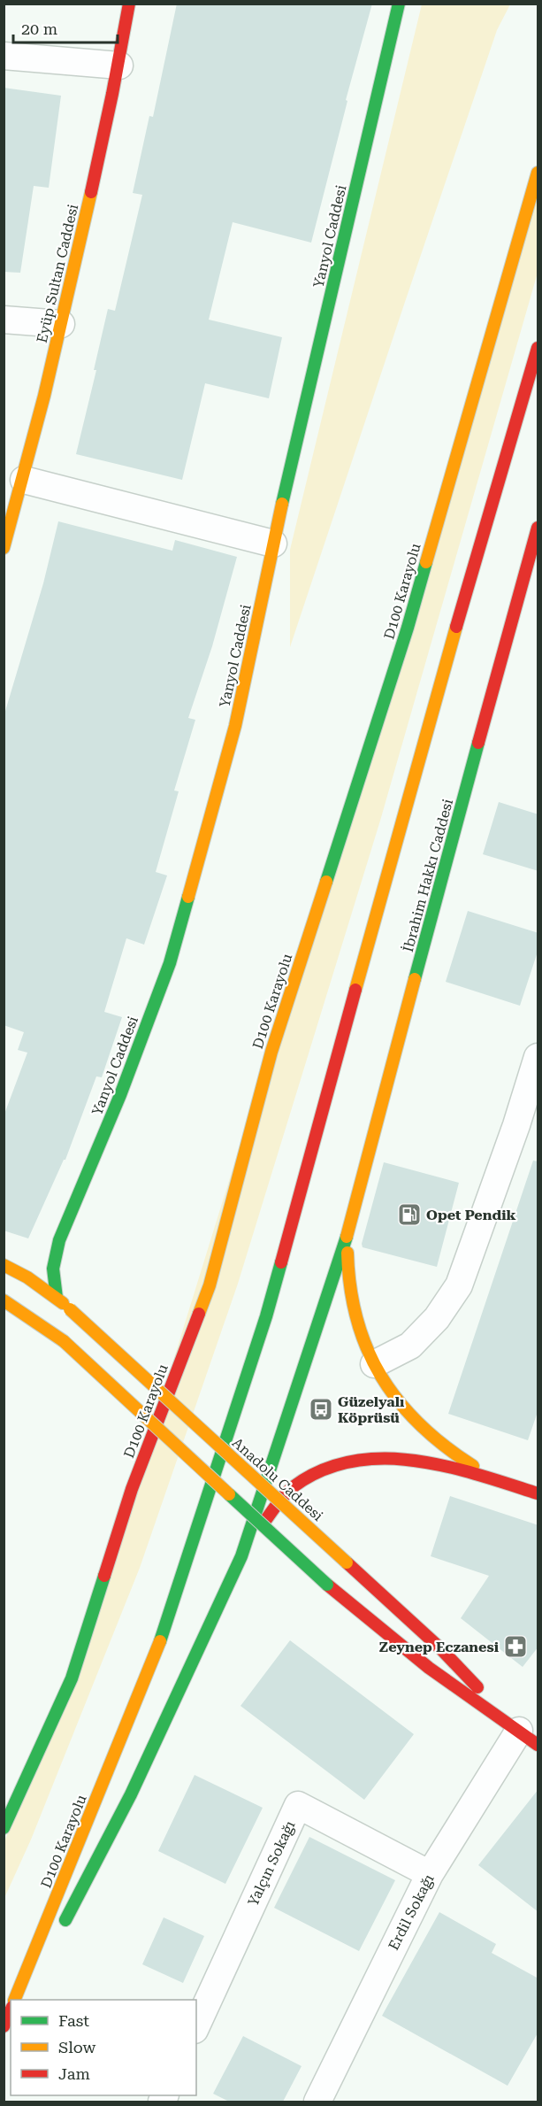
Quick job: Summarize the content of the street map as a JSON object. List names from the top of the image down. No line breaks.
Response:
{"streets":{"main road":["Yanyol Caddesi","Eyüp Sultan Caddesi","D100 Karayolu","İbrahim Hakkı Caddesi","Anadolu Caddesi"],"street":["Yalçın Sokağı","Erdil Sokağı"]},"crossings":[["Yanyol Caddesi","Anadolu Caddesi"],["Anadolu Caddesi","Erdil Sokağı"],["Yalçın Sokağı","Erdil Sokağı"]],"places":{"fuel station":["Opet Pendik"],"bus stop":["Güzelyalı Köprüsü"],"pharmacy":["Zeynep Eczanesi"]},"legend":["Fast","Slow","Jam"],"scale_bar":"20 m"}
